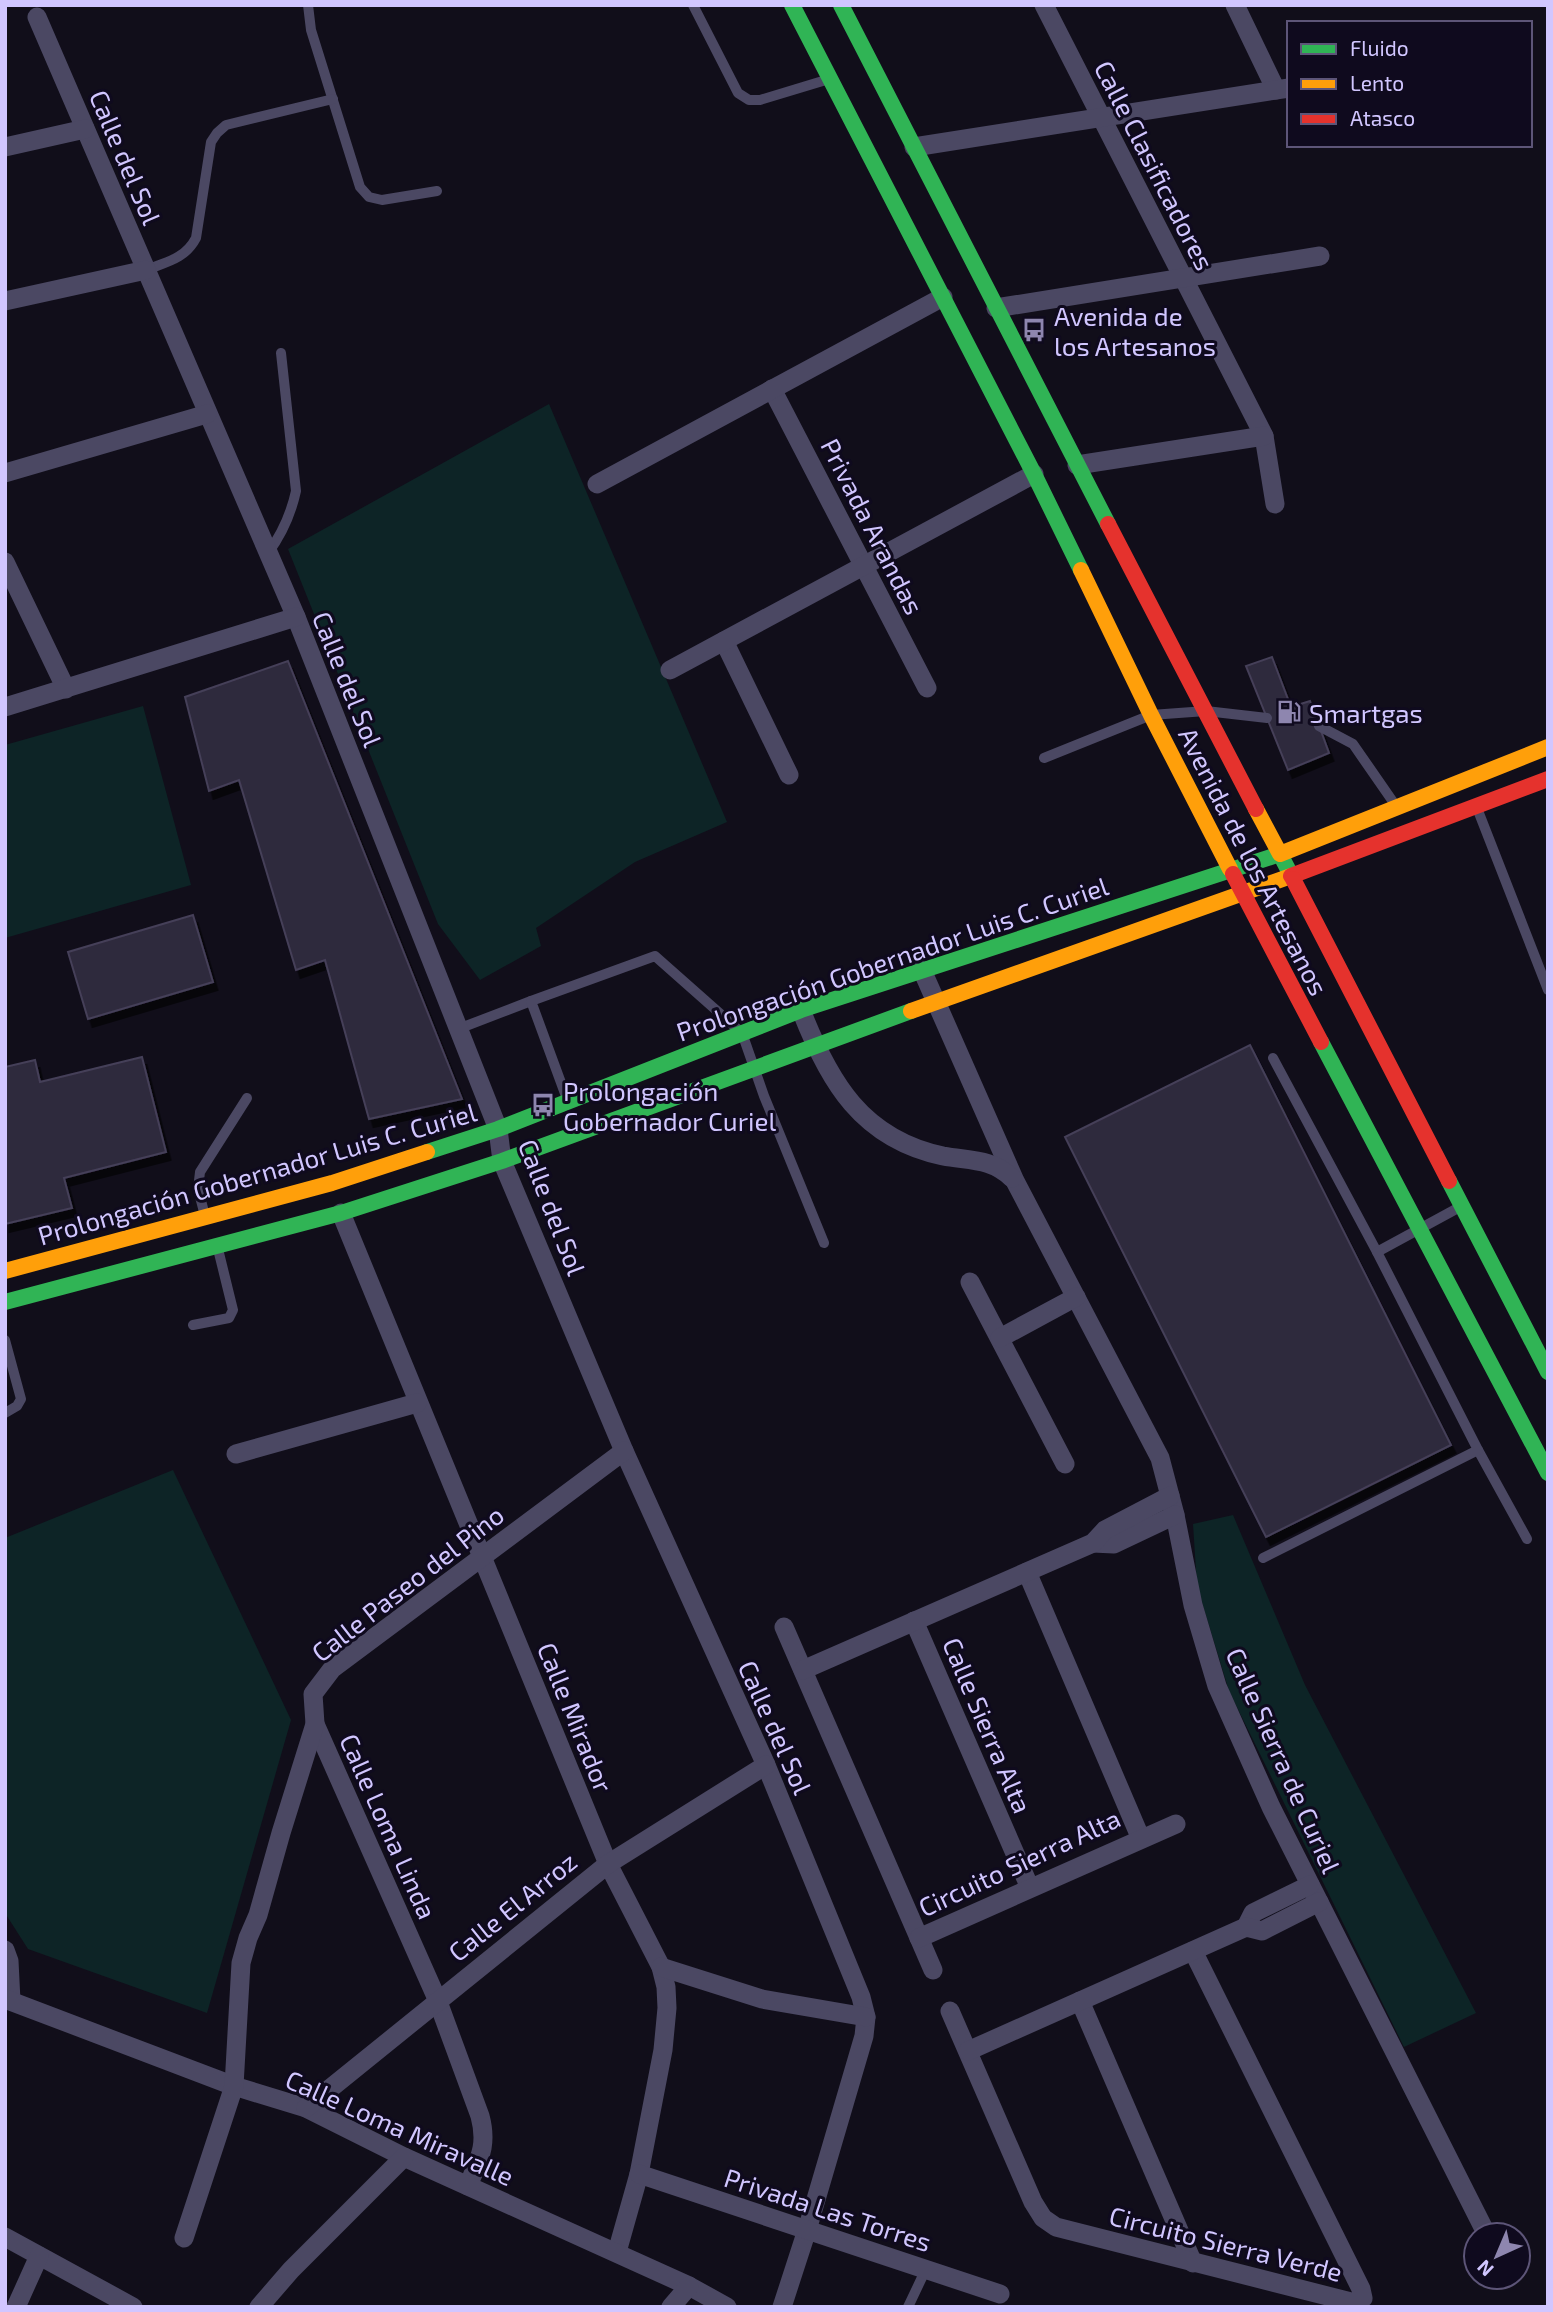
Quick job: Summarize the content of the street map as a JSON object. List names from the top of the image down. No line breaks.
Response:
{"streets":{"main road":["Avenida de los Artesanos","Prolongación Gobernador Luis C. Curiel"],"street":["Calle del Sol","Calle Clasificadores","Privada Arandas","Calle Paseo del Pino","Calle Mirador","Calle Sierra Alta","Calle Sierra de Curiel","Calle Loma Linda","Circuito Sierra Alta","Calle El Arroz","Calle Loma Miravalle","Privada Las Torres","Circuito Sierra Verde"]},"crossings":[["Calle del Sol","Prolongación Gobernador Luis C. Curiel"],["Calle del Sol","Calle Paseo del Pino"],["Calle del Sol","Calle El Arroz"],["Calle del Sol","Privada Las Torres"],["Avenida de los Artesanos","Prolongación Gobernador Luis C. Curiel"],["Prolongación Gobernador Luis C. Curiel","Calle Mirador"],["Prolongación Gobernador Luis C. Curiel","Calle Sierra de Curiel"],["Calle Paseo del Pino","Calle Mirador"],["Calle Paseo del Pino","Calle Loma Linda"],["Calle Paseo del Pino","Calle Loma Miravalle"],["Calle Mirador","Calle El Arroz"],["Calle Mirador","Calle Loma Miravalle"],["Calle Mirador","Privada Las Torres"],["Calle Sierra Alta","Circuito Sierra Alta"],["Calle Loma Linda","Calle El Arroz"],["Calle Loma Linda","Calle Loma Miravalle"],["Calle El Arroz","Calle Loma Miravalle"]],"places":{"bus stop":["Avenida de los Artesanos","Prolongación Gobernador Curiel"],"fuel station":["Smartgas"]},"legend":["Fluido","Lento","Atasco"],"north":"bottom left"}
